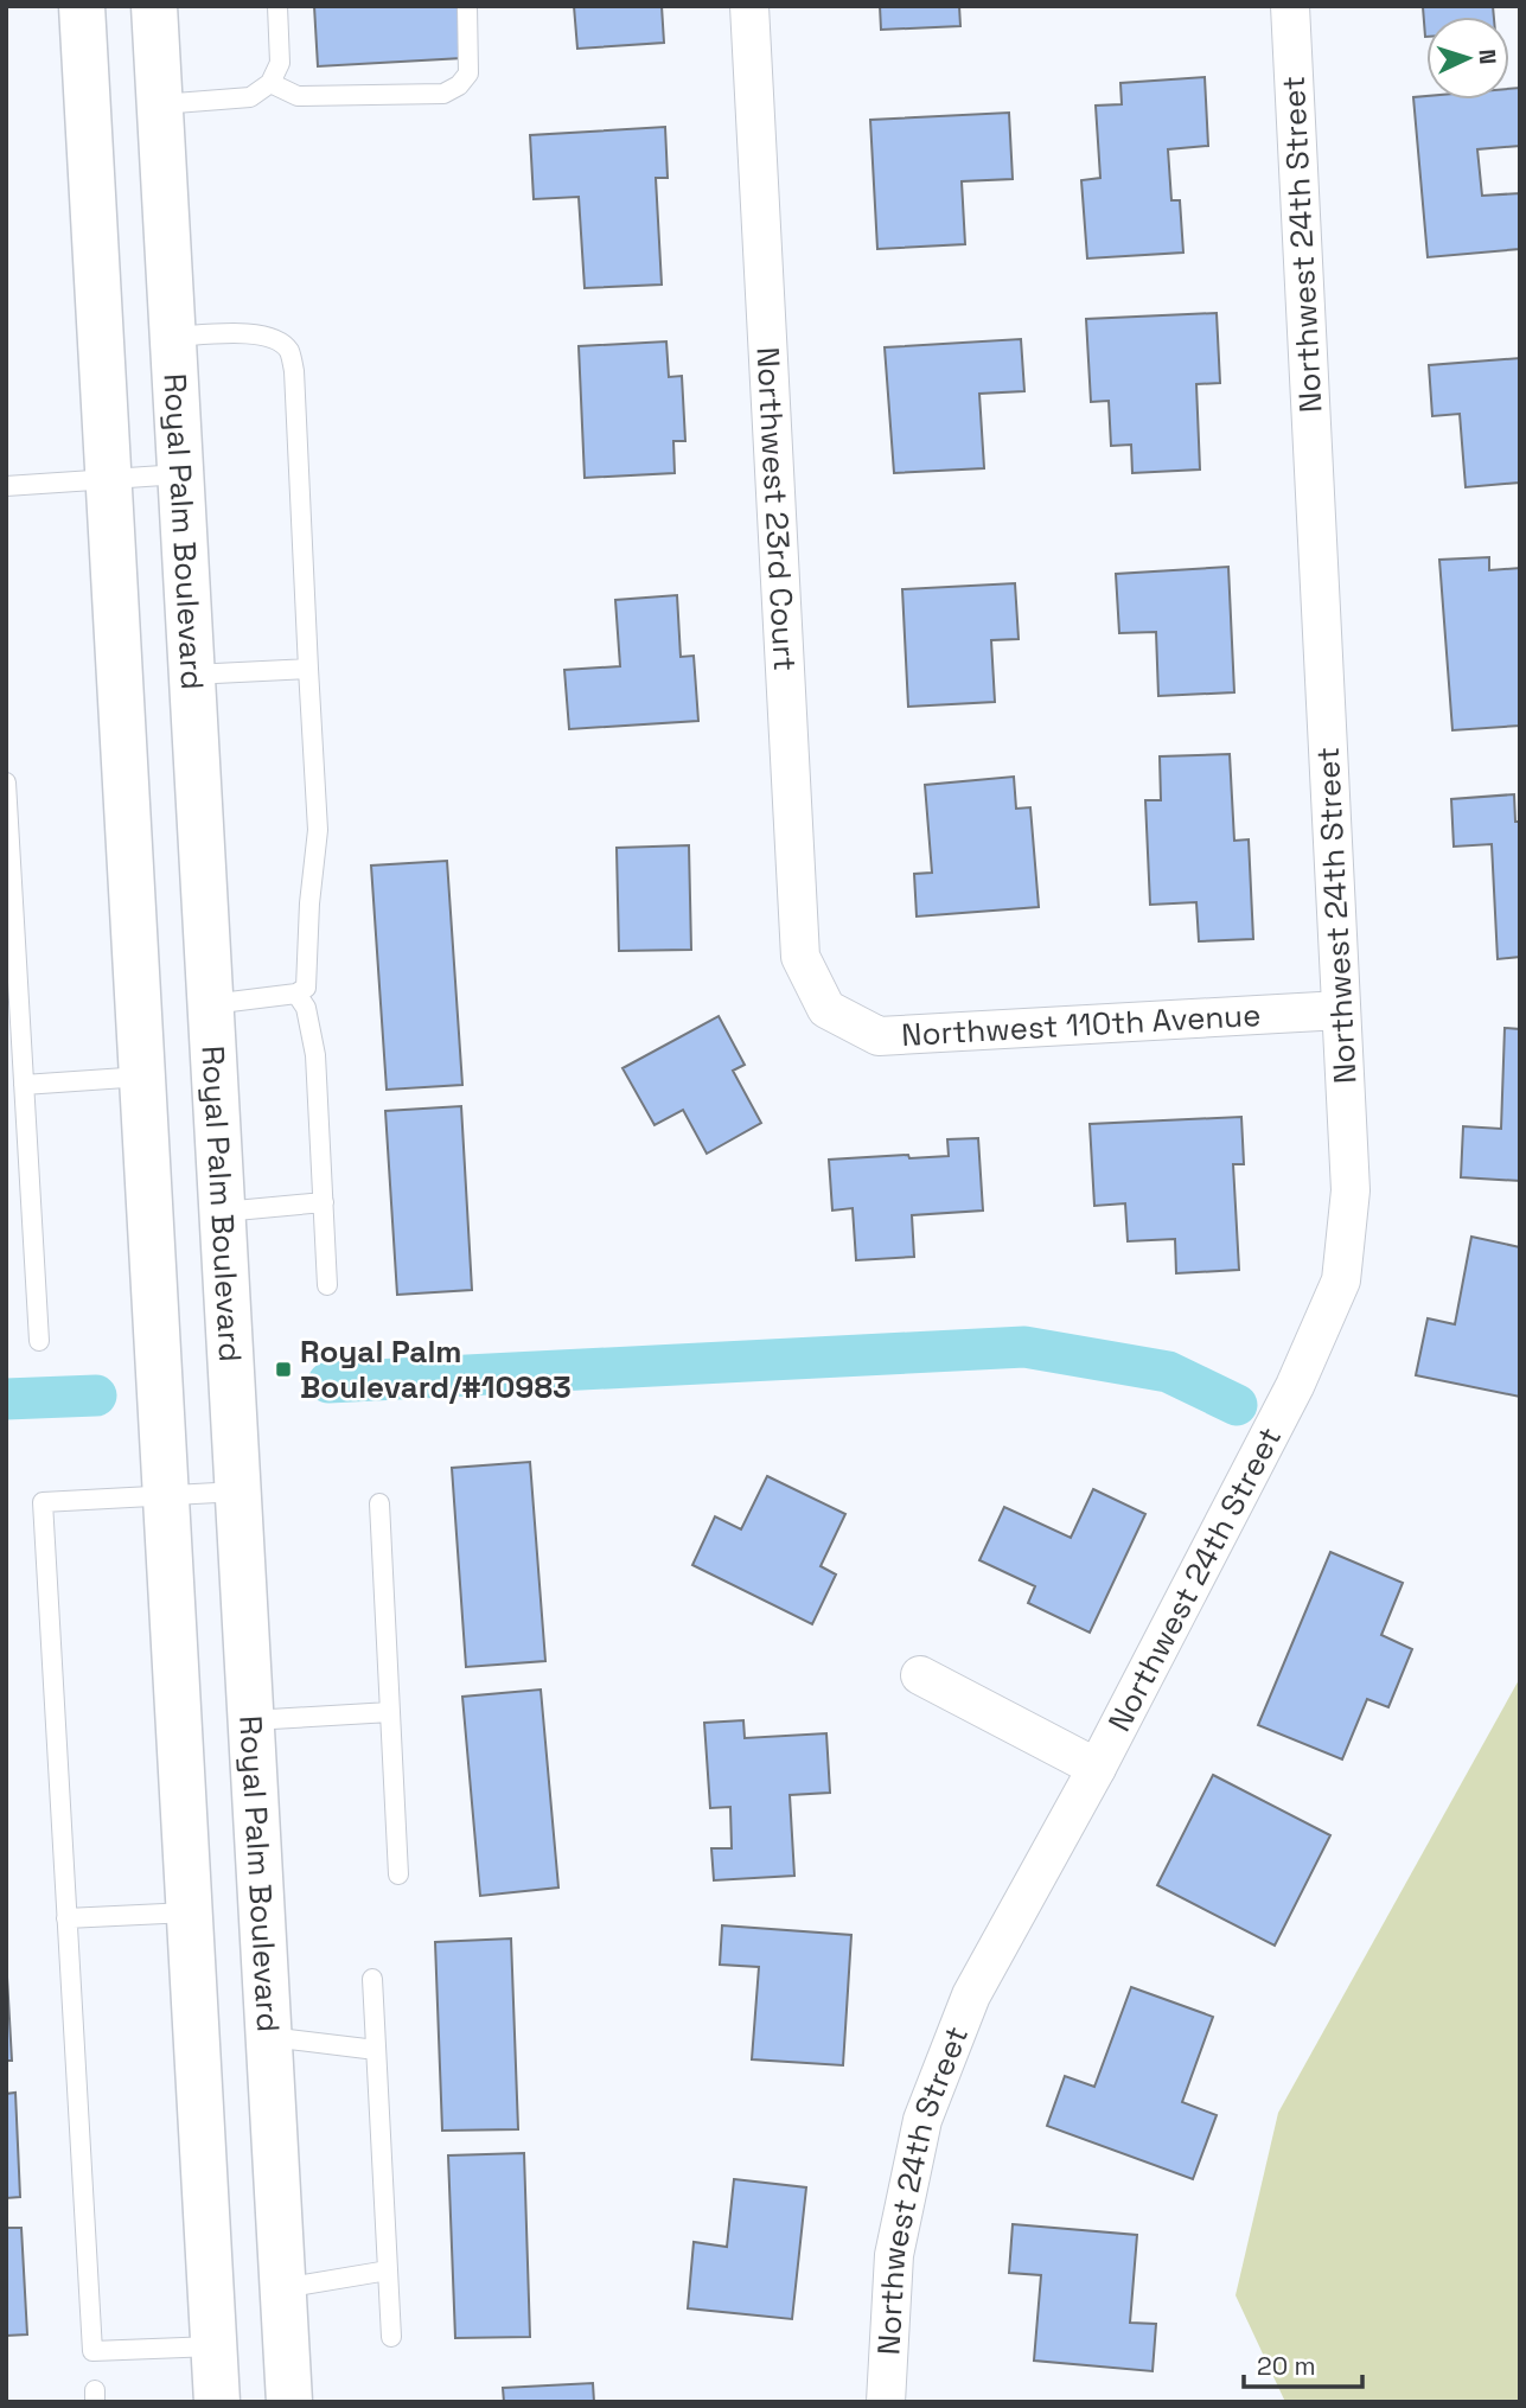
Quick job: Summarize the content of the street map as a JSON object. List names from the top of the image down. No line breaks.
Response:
{"streets":{"main road":["Royal Palm Boulevard"],"street":["Northwest 24th Street","Northwest 23rd Court","Northwest 110th Avenue"]},"crossings":[["Northwest 24th Street","Northwest 110th Avenue"],["Northwest 23rd Court","Northwest 110th Avenue"]],"places":{"transit":["Royal Palm Boulevard/#10983"]},"scale_bar":"20 m","north":"right"}
